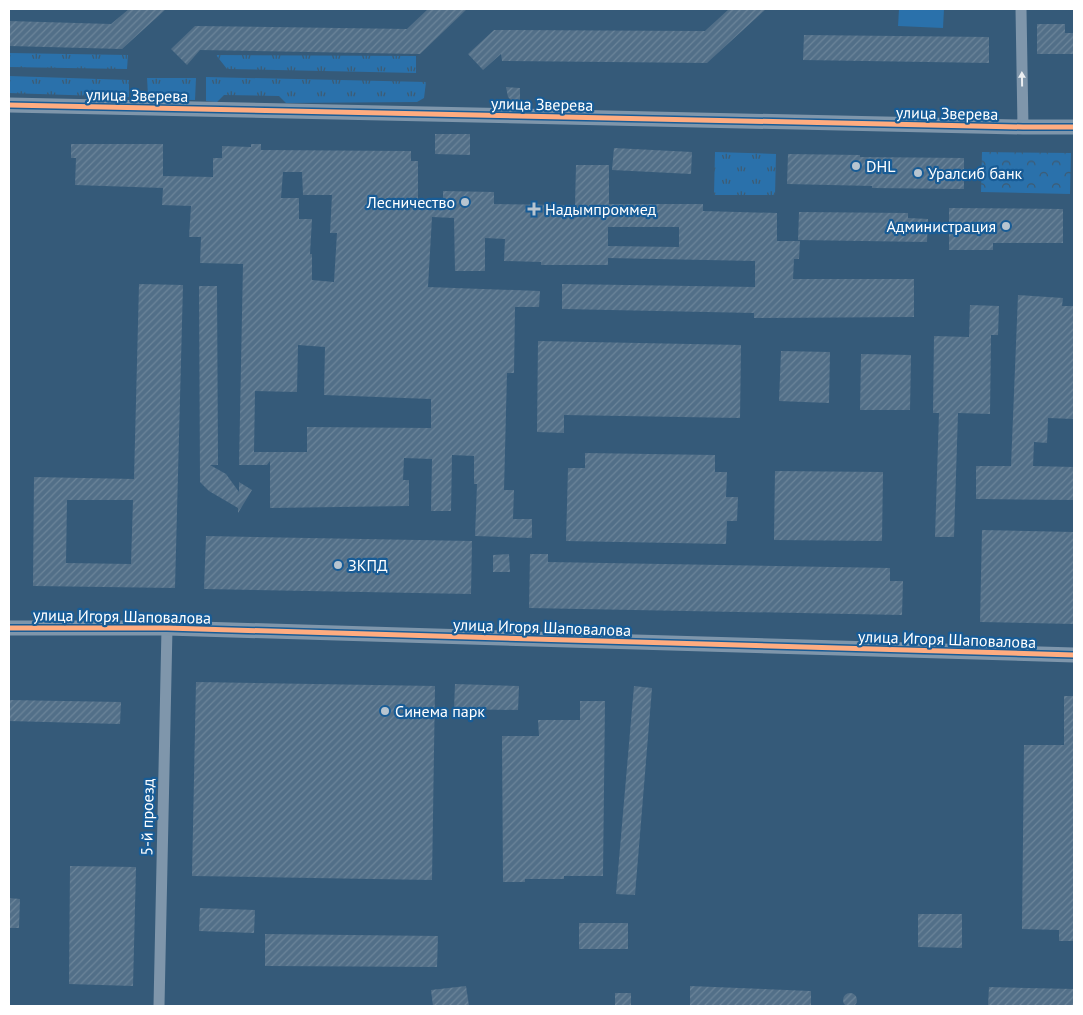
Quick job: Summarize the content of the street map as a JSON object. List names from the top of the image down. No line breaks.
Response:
{"streets":{"street":["улица Зверева","улица Игоря Шаповалова","5-й проезд"]},"crossings":[["улица Игоря Шаповалова","5-й проезд"]],"places":{"other":["DHL","Уралсиб банк","Лесничество","Администрация","ЗКПД","Синема парк"],"health":["Надымпроммед"]}}
